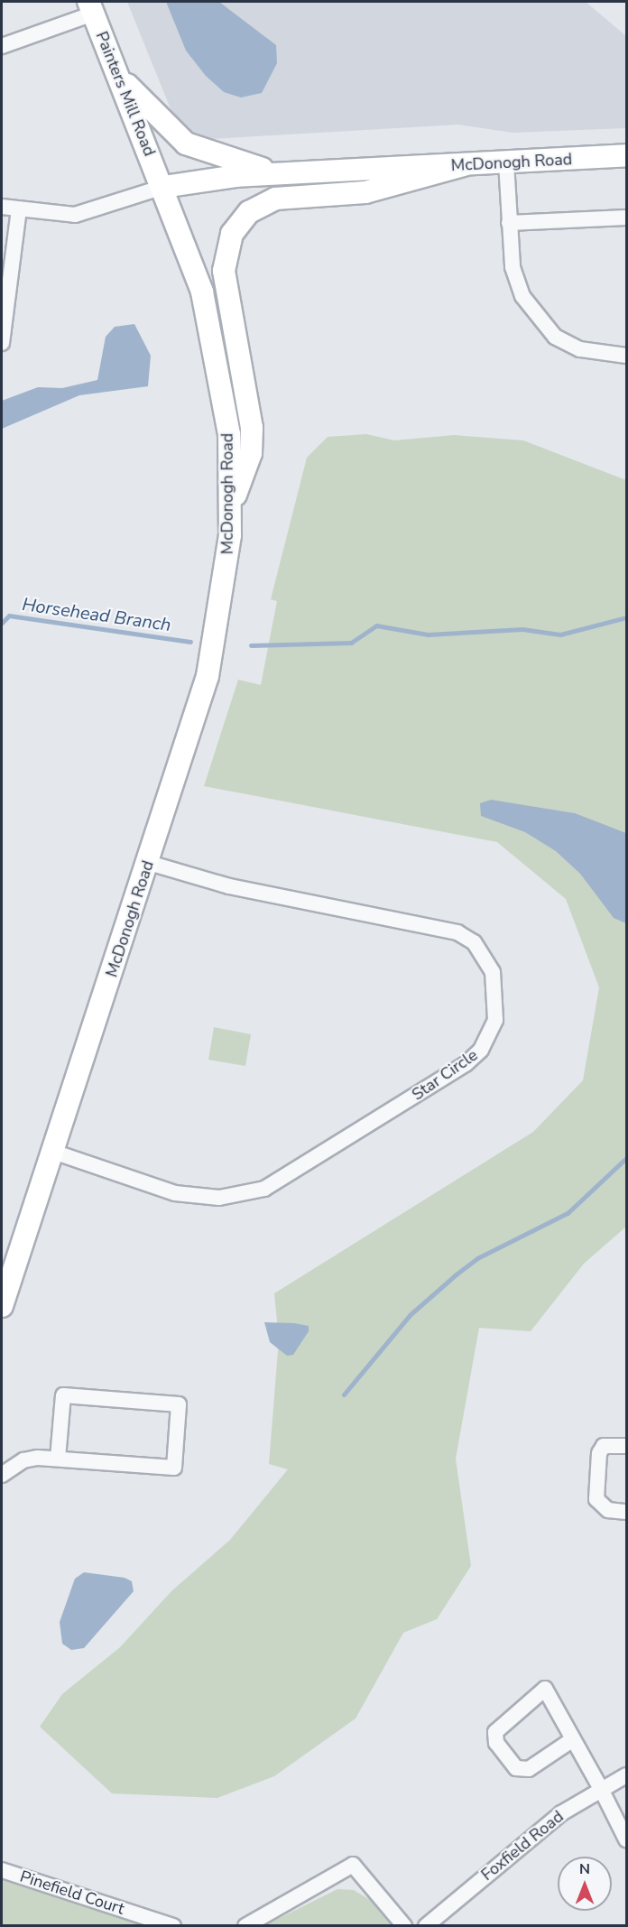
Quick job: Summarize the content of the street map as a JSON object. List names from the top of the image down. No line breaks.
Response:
{"streets":{"main road":["Painters Mill Road","McDonogh Road"],"street":["Star Circle","Foxfield Road","Pinefield Court"]},"crossings":[["Painters Mill Road","McDonogh Road"],["McDonogh Road","Star Circle"]],"water":["Horsehead Branch"],"north":"top"}
